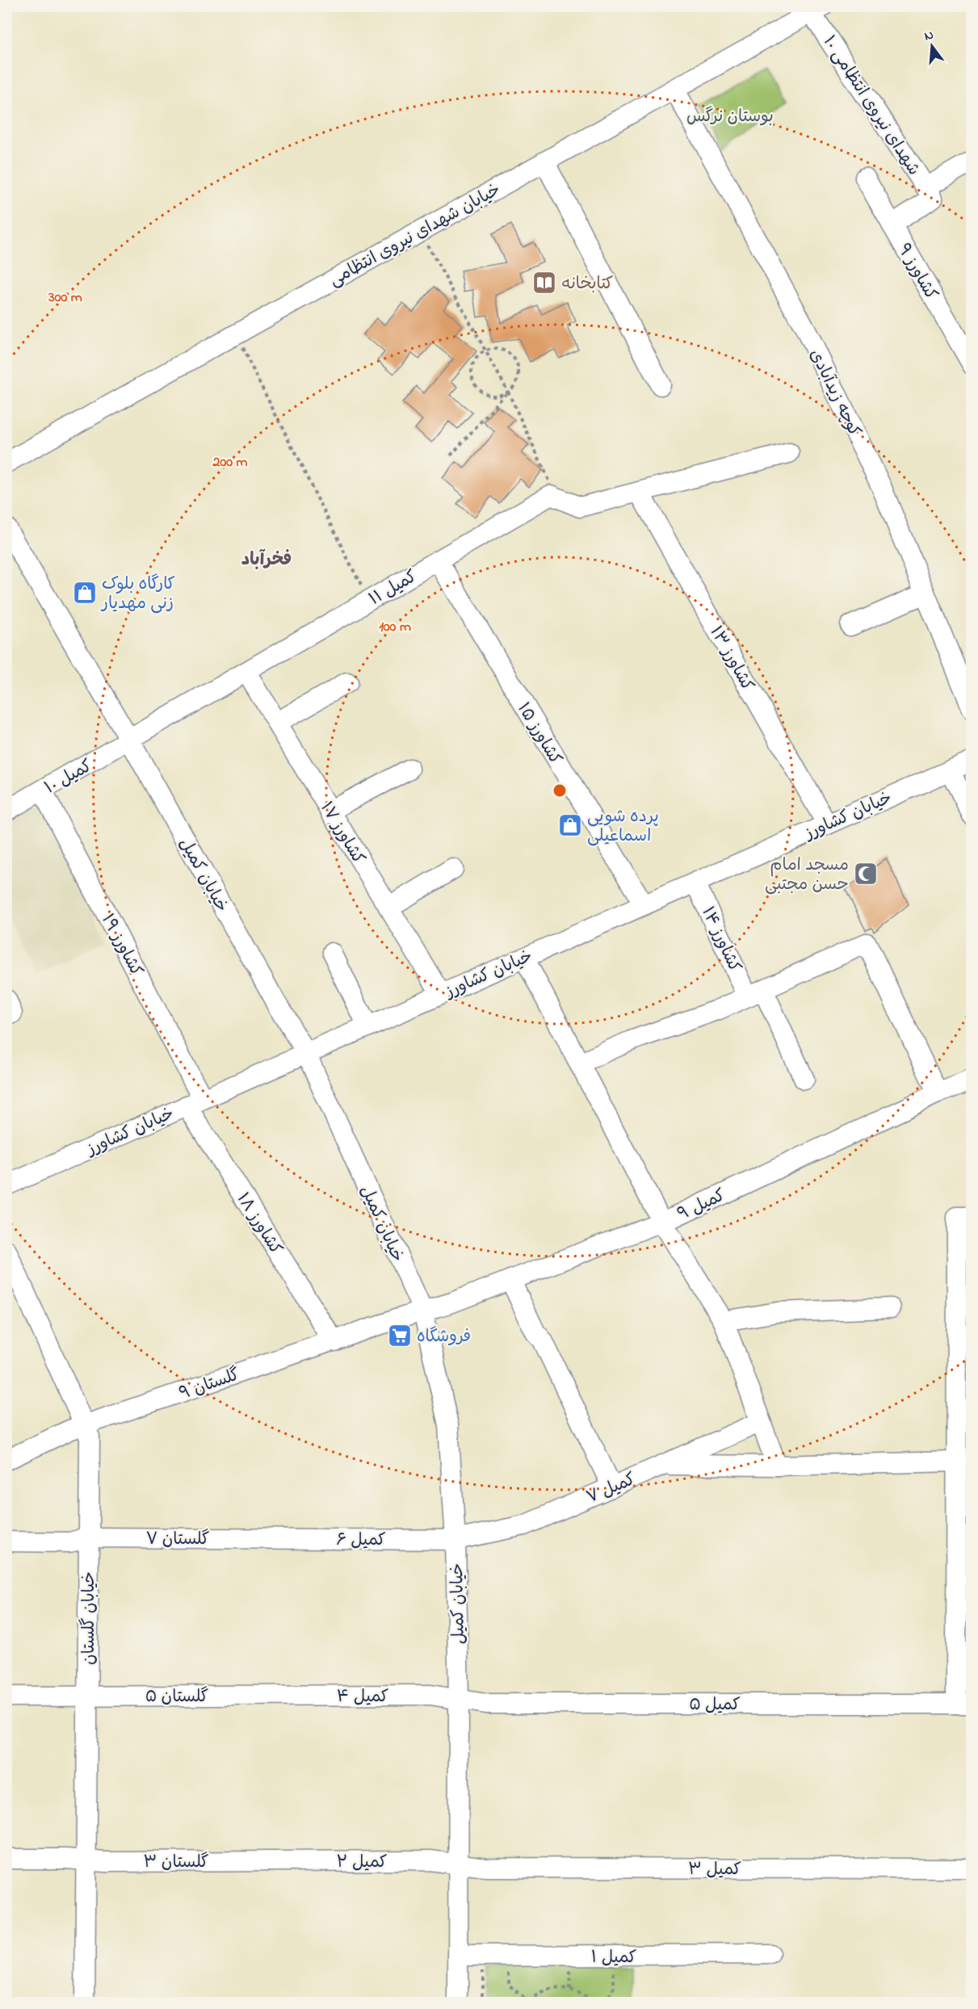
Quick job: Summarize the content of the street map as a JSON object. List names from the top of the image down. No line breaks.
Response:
{"streets":{"street":["شهدای نیروی انتظامی ۱۰","خیابان شهدای نیروی انتظامی","کشاورز ۹","کوچه زیدآبادی","کمیل ۱۱","کشاورز ۱۳","کشاورز ۱۵","کمیل ۱۰","خیابان کشاورز","کشاورز ۱۷","خیابان کمیل","کشاورز ۱۴","کشاورز ۱۹","کمیل ۹","کشاورز ۱۸","گلستان ۹","کمیل ۷","گلستان ۷","کمیل ۶","خیابان گلستان","گلستان ۵","کمیل ۴","کمیل ۵","گلستان ۳","کمیل ۲","کمیل ۳","کمیل ۱"]},"crossings":[["شهدای نیروی انتظامی ۱۰","خیابان شهدای نیروی انتظامی"],["خیابان شهدای نیروی انتظامی","کوچه زیدآبادی"],["کمیل ۱۱","کشاورز ۱۵"],["کمیل ۱۱","کمیل ۱۰"],["کمیل ۱۱","کشاورز ۱۷"],["کمیل ۱۱","خیابان کمیل"],["کشاورز ۱۳","خیابان کشاورز"],["کشاورز ۱۵","خیابان کشاورز"],["کمیل ۱۰","خیابان کمیل"],["کمیل ۱۰","کشاورز ۱۹"],["خیابان کشاورز","کشاورز ۱۷"],["خیابان کشاورز","خیابان کمیل"],["خیابان کشاورز","کشاورز ۱۴"],["خیابان کشاورز","کشاورز ۱۹"],["خیابان کشاورز","کشاورز ۱۸"],["خیابان کمیل","کمیل ۹"],["خیابان کمیل","گلستان ۹"],["خیابان کمیل","کمیل ۷"],["خیابان کمیل","کمیل ۶"],["خیابان کمیل","کمیل ۴"],["خیابان کمیل","کمیل ۵"],["خیابان کمیل","کمیل ۲"],["خیابان کمیل","کمیل ۳"],["خیابان کمیل","کمیل ۱"],["کشاورز ۱۹","کشاورز ۱۸"],["کمیل ۹","گلستان ۹"],["کشاورز ۱۸","گلستان ۹"],["گلستان ۹","خیابان گلستان"],["کمیل ۷","کمیل ۶"],["گلستان ۷","کمیل ۶"],["گلستان ۷","خیابان گلستان"],["خیابان گلستان","گلستان ۵"],["خیابان گلستان","گلستان ۳"],["گلستان ۵","کمیل ۴"],["کمیل ۴","کمیل ۵"],["گلستان ۳","کمیل ۲"],["کمیل ۲","کمیل ۳"]],"districts":["فخرآباد"],"parks":["بوستان نرگس"],"places":{"library":["کتابخانه"],"shop":["کارگاه بلوک زنی مهدیار","پرده شویی اسماعیلی"],"mosque":["مسجد امام حسن مجتبی"],"supermarket":["فروشگاه"]},"north":"top","rings":["300 m","200 m","100 m"]}
